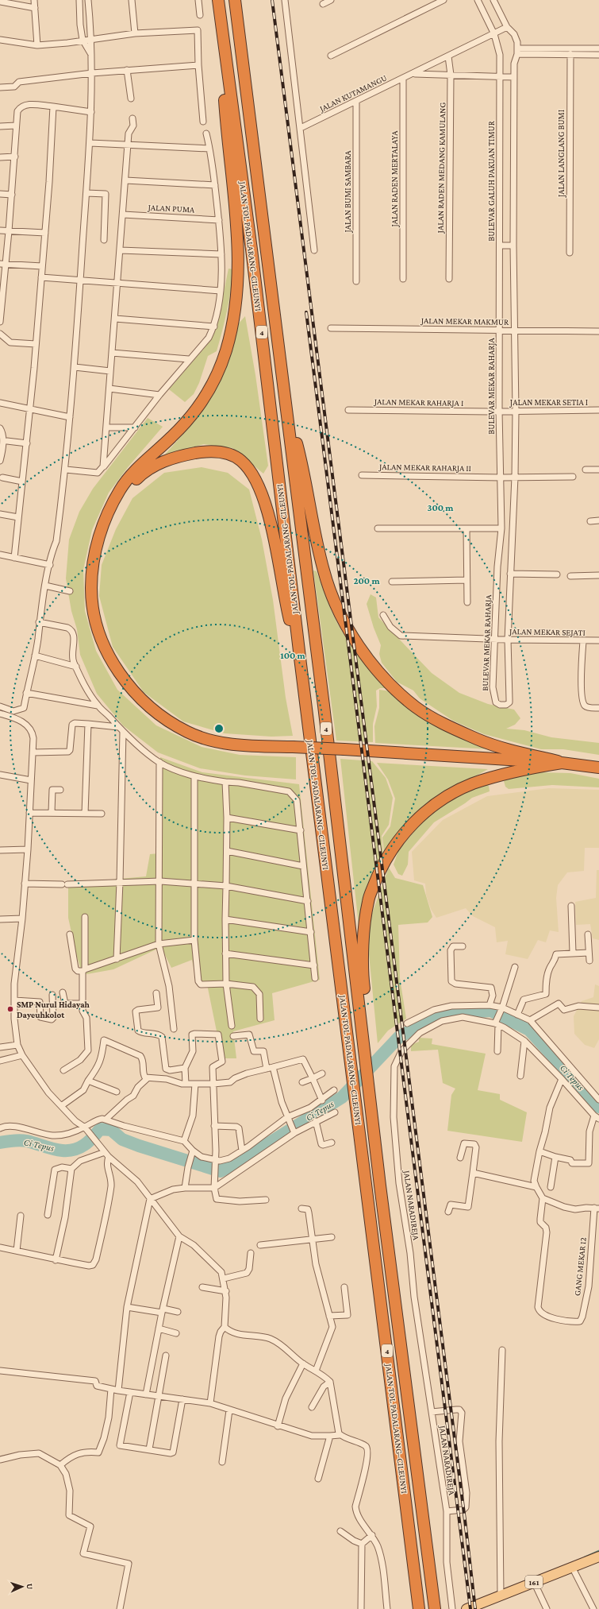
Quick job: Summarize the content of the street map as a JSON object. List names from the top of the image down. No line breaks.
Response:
{"streets":{"highway":["JALAN TOL PADALARANG–CILEUNYI","4"],"main road":["161"],"street":["JALAN KUTAMANGU","JALAN LANGLANG BUMI","JALAN RADEN MEDANG KAMULANG","JALAN RADEN MERTALAYA","BULEVAR GALUH PAKUAN TIMUR","JALAN BUMI SAMBARA","JALAN PUMA","JALAN MEKAR MAKMUR","BULEVAR MEKAR RAHARJA","JALAN MEKAR RAHARJA I","JALAN MEKAR SETIA I","JALAN MEKAR RAHARJA II","JALAN MEKAR SEJATI","JALAN NARADIREJA","GANG MEKAR 12"]},"crossings":[["JALAN KUTAMANGU","JALAN RADEN MEDANG KAMULANG"],["JALAN KUTAMANGU","JALAN RADEN MERTALAYA"],["JALAN KUTAMANGU","BULEVAR GALUH PAKUAN TIMUR"],["JALAN KUTAMANGU","JALAN BUMI SAMBARA"],["BULEVAR GALUH PAKUAN TIMUR","JALAN MEKAR MAKMUR"],["BULEVAR GALUH PAKUAN TIMUR","BULEVAR MEKAR RAHARJA"],["JALAN MEKAR MAKMUR","BULEVAR MEKAR RAHARJA"],["BULEVAR MEKAR RAHARJA","JALAN MEKAR RAHARJA I"],["BULEVAR MEKAR RAHARJA","JALAN MEKAR SETIA I"],["BULEVAR MEKAR RAHARJA","JALAN MEKAR RAHARJA II"],["BULEVAR MEKAR RAHARJA","JALAN MEKAR SEJATI"],["JALAN MEKAR RAHARJA I","JALAN MEKAR SETIA I"]],"water":["Ci Tepus"],"places":["SMP Nurul Hidayah Dayeuhkolot"],"north":"right","rings":["300 m","200 m","100 m"]}
